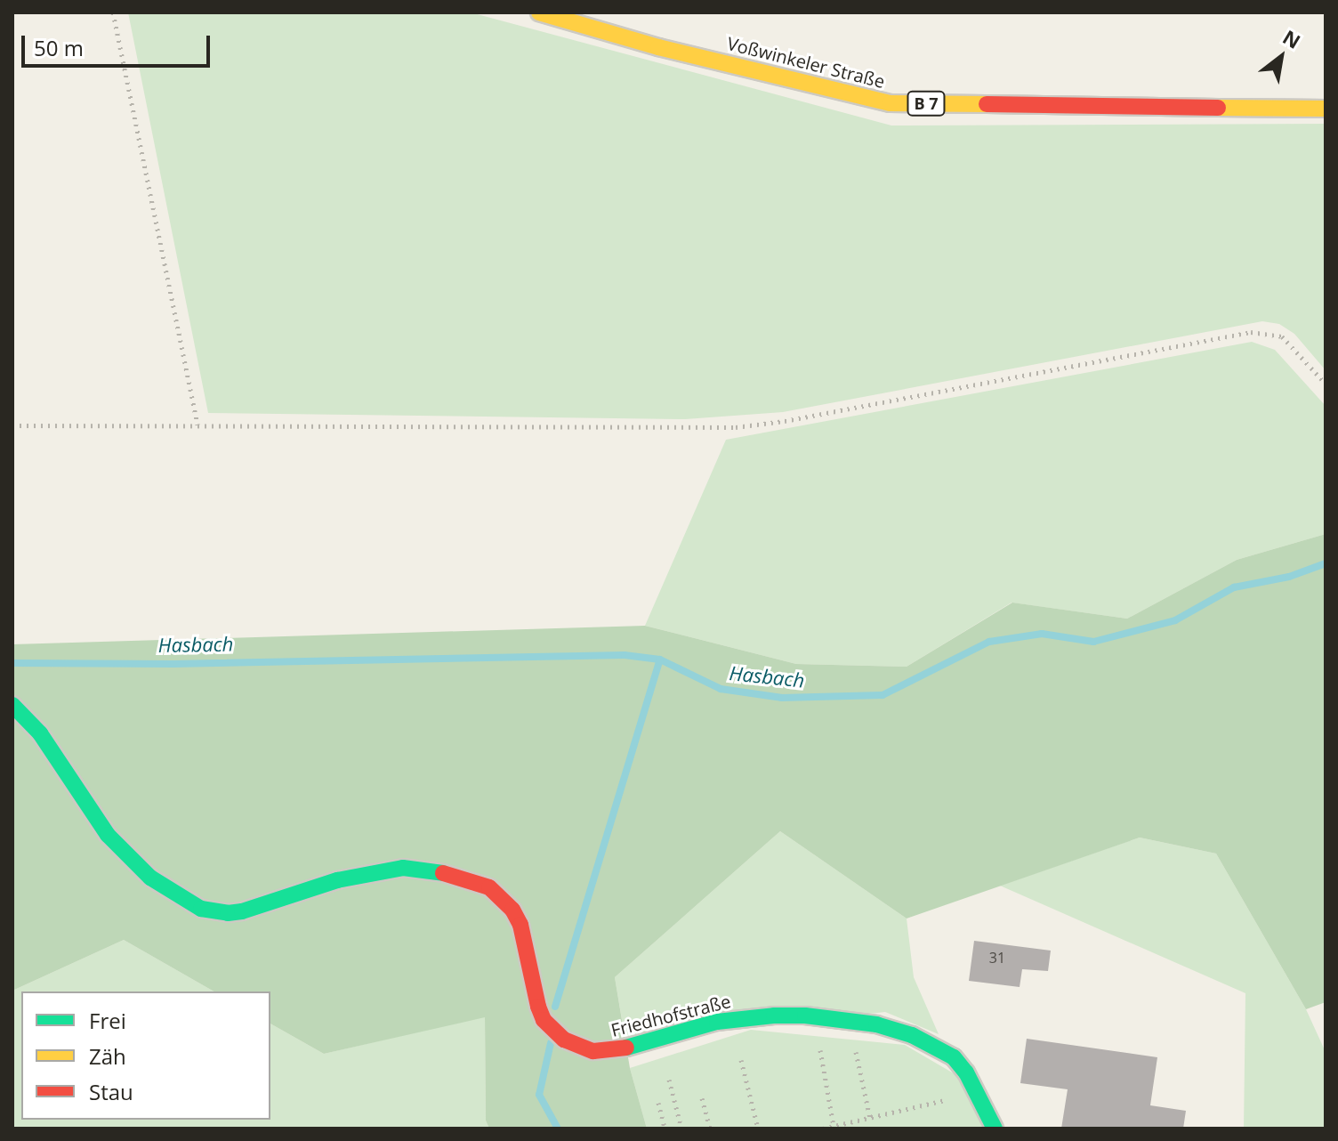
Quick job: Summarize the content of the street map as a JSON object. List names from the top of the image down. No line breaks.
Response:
{"streets":{"street":["Voßwinkeler Straße","B 7","Friedhofstraße"]},"water":["Hasbach"],"house_numbers":["31"],"legend":["Frei","Zäh","Stau"],"scale_bar":"50 m","north":"top right"}
